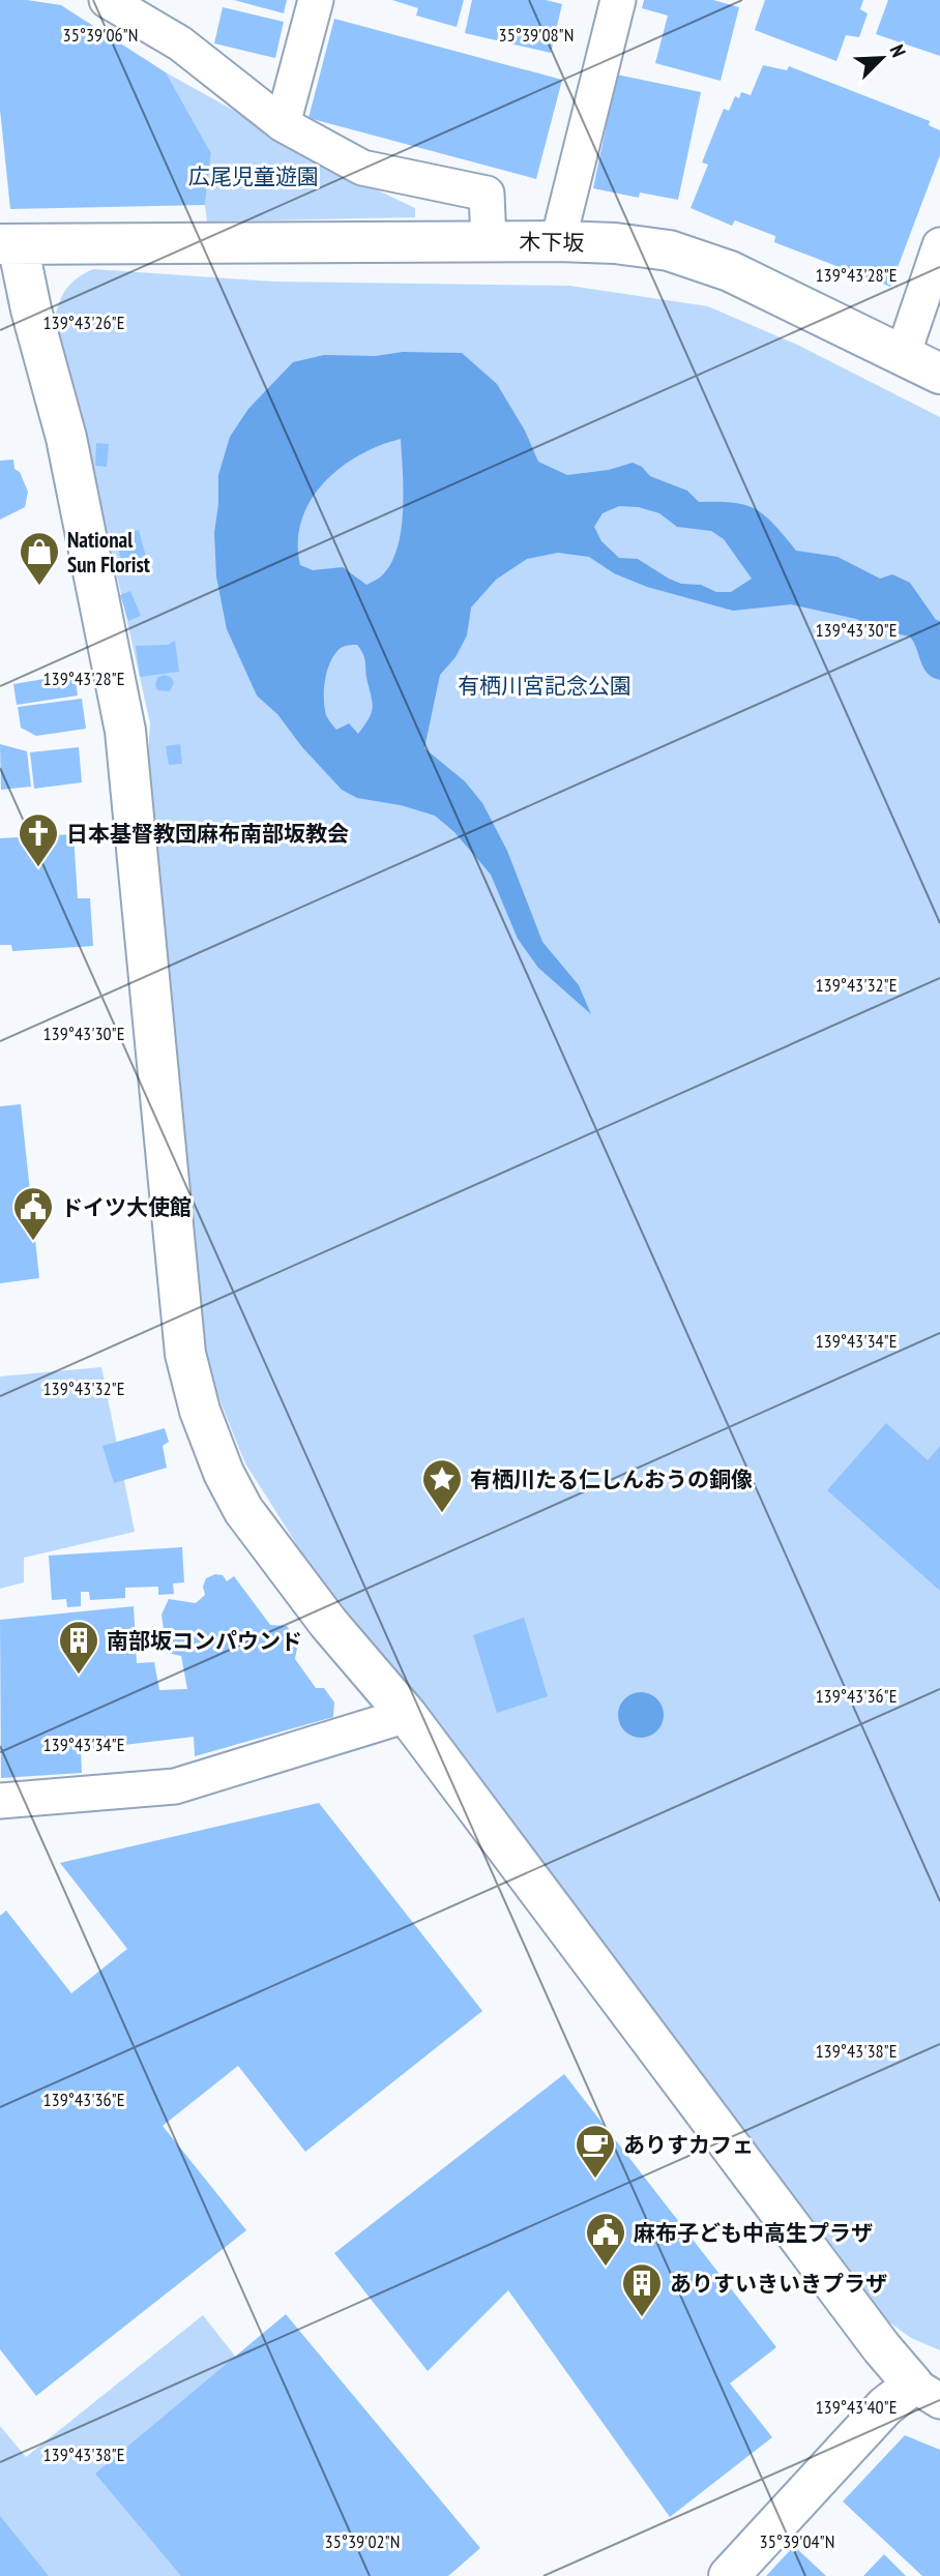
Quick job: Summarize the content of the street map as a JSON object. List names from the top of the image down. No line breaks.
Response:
{"streets":{"street":["木下坂"]},"parks":["広尾児童遊園","有栖川宮記念公園"],"places":{"shop":["National Sun Florist"],"church":["日本基督教団麻布南部坂教会"],"public building":["ドイツ大使館","麻布子ども中高生プラザ"],"place":["有栖川たる仁しんおうの銅像"],"building":["南部坂コンパウンド","ありすいきいきプラザ"],"cafe":["ありすカフェ"]},"north":"top right","coordinates":["35°39'06\"N","35°39'08\"N","139°43'28\"E","139°43'26\"E","139°43'30\"E","139°43'32\"E","139°43'34\"E","139°43'36\"E","139°43'38\"E","139°43'40\"E","35°39'02\"N","35°39'04\"N"]}
